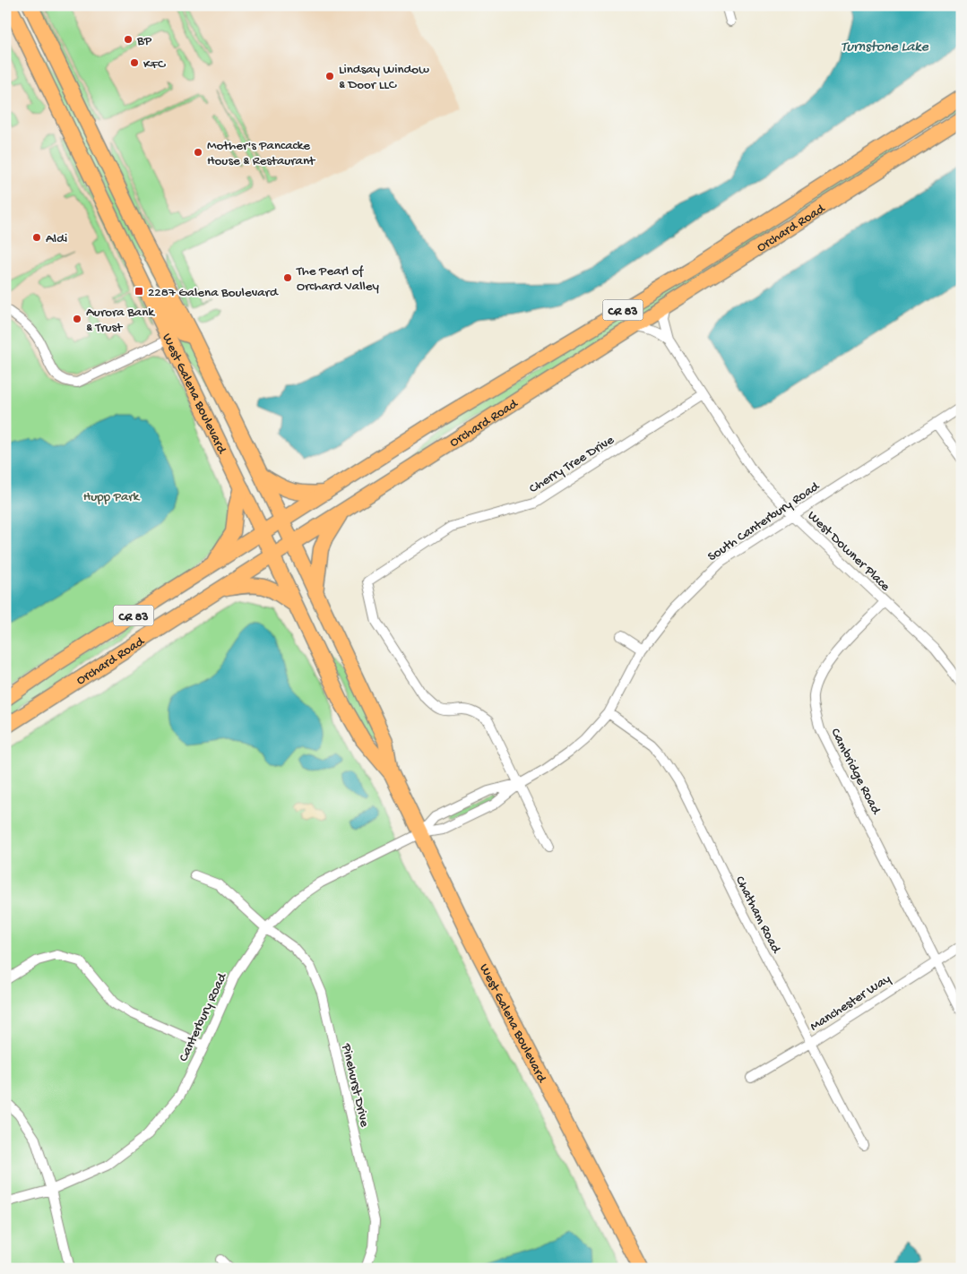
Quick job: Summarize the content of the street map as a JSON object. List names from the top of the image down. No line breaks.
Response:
{"streets":{"main road":["Orchard Road","CR 83","West Galena Boulevard"],"street":["Cherry Tree Drive","South Canterbury Road","West Downer Place","Cambridge Road","Chatham Road","Manchester Way","Canterbury Road","Pinehurst Drive"]},"crossings":[["Orchard Road","West Galena Boulevard"],["Orchard Road","West Downer Place"],["West Galena Boulevard","South Canterbury Road"],["West Galena Boulevard","Canterbury Road"],["Cherry Tree Drive","South Canterbury Road"],["Cherry Tree Drive","West Downer Place"],["South Canterbury Road","West Downer Place"],["South Canterbury Road","Chatham Road"],["South Canterbury Road","Canterbury Road"],["West Downer Place","Cambridge Road"],["Cambridge Road","Manchester Way"],["Chatham Road","Manchester Way"],["Canterbury Road","Pinehurst Drive"]],"water":["Turnstone Lake"],"parks":["Hupp Park"],"places":{"other":["BP","KFC","Lindsay Window & Door LLC","Mother's Pancacke House & Restaurant","Aldi","The Pearl of Orchard Valley","Aurora Bank & Trust"],"transit":["2287 Galena Boulevard"]}}
